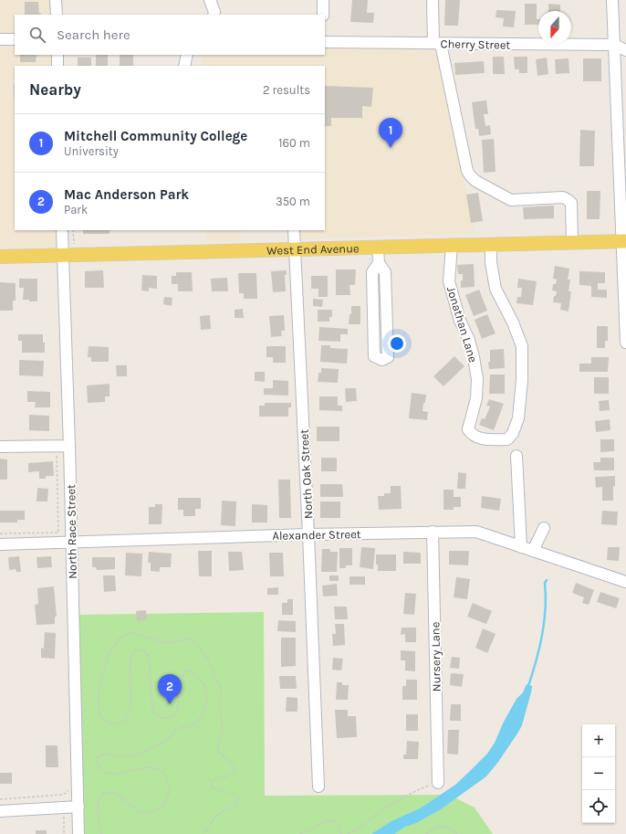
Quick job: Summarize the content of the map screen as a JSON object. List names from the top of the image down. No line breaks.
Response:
{"streets":{"main road":["West End Avenue"],"street":["Cherry Street","Jonathan Lane","North Oak Street","North Race Street","Alexander Street","Nursery Lane"]},"crossings":[["West End Avenue","Jonathan Lane"],["West End Avenue","North Oak Street"],["West End Avenue","North Race Street"],["North Oak Street","Alexander Street"],["North Race Street","Alexander Street"],["Alexander Street","Nursery Lane"]],"north":"bottom","page":{"search":"Search here","heading":["Nearby","2 results"],"list":[{"mark":"1","name":"Mitchell Community College","note":"University","value":"160 m"},{"mark":"2","name":"Mac Anderson Park","note":"Park","value":"350 m"}],"pins":["1","2"],"map_buttons":["+","−"]}}
